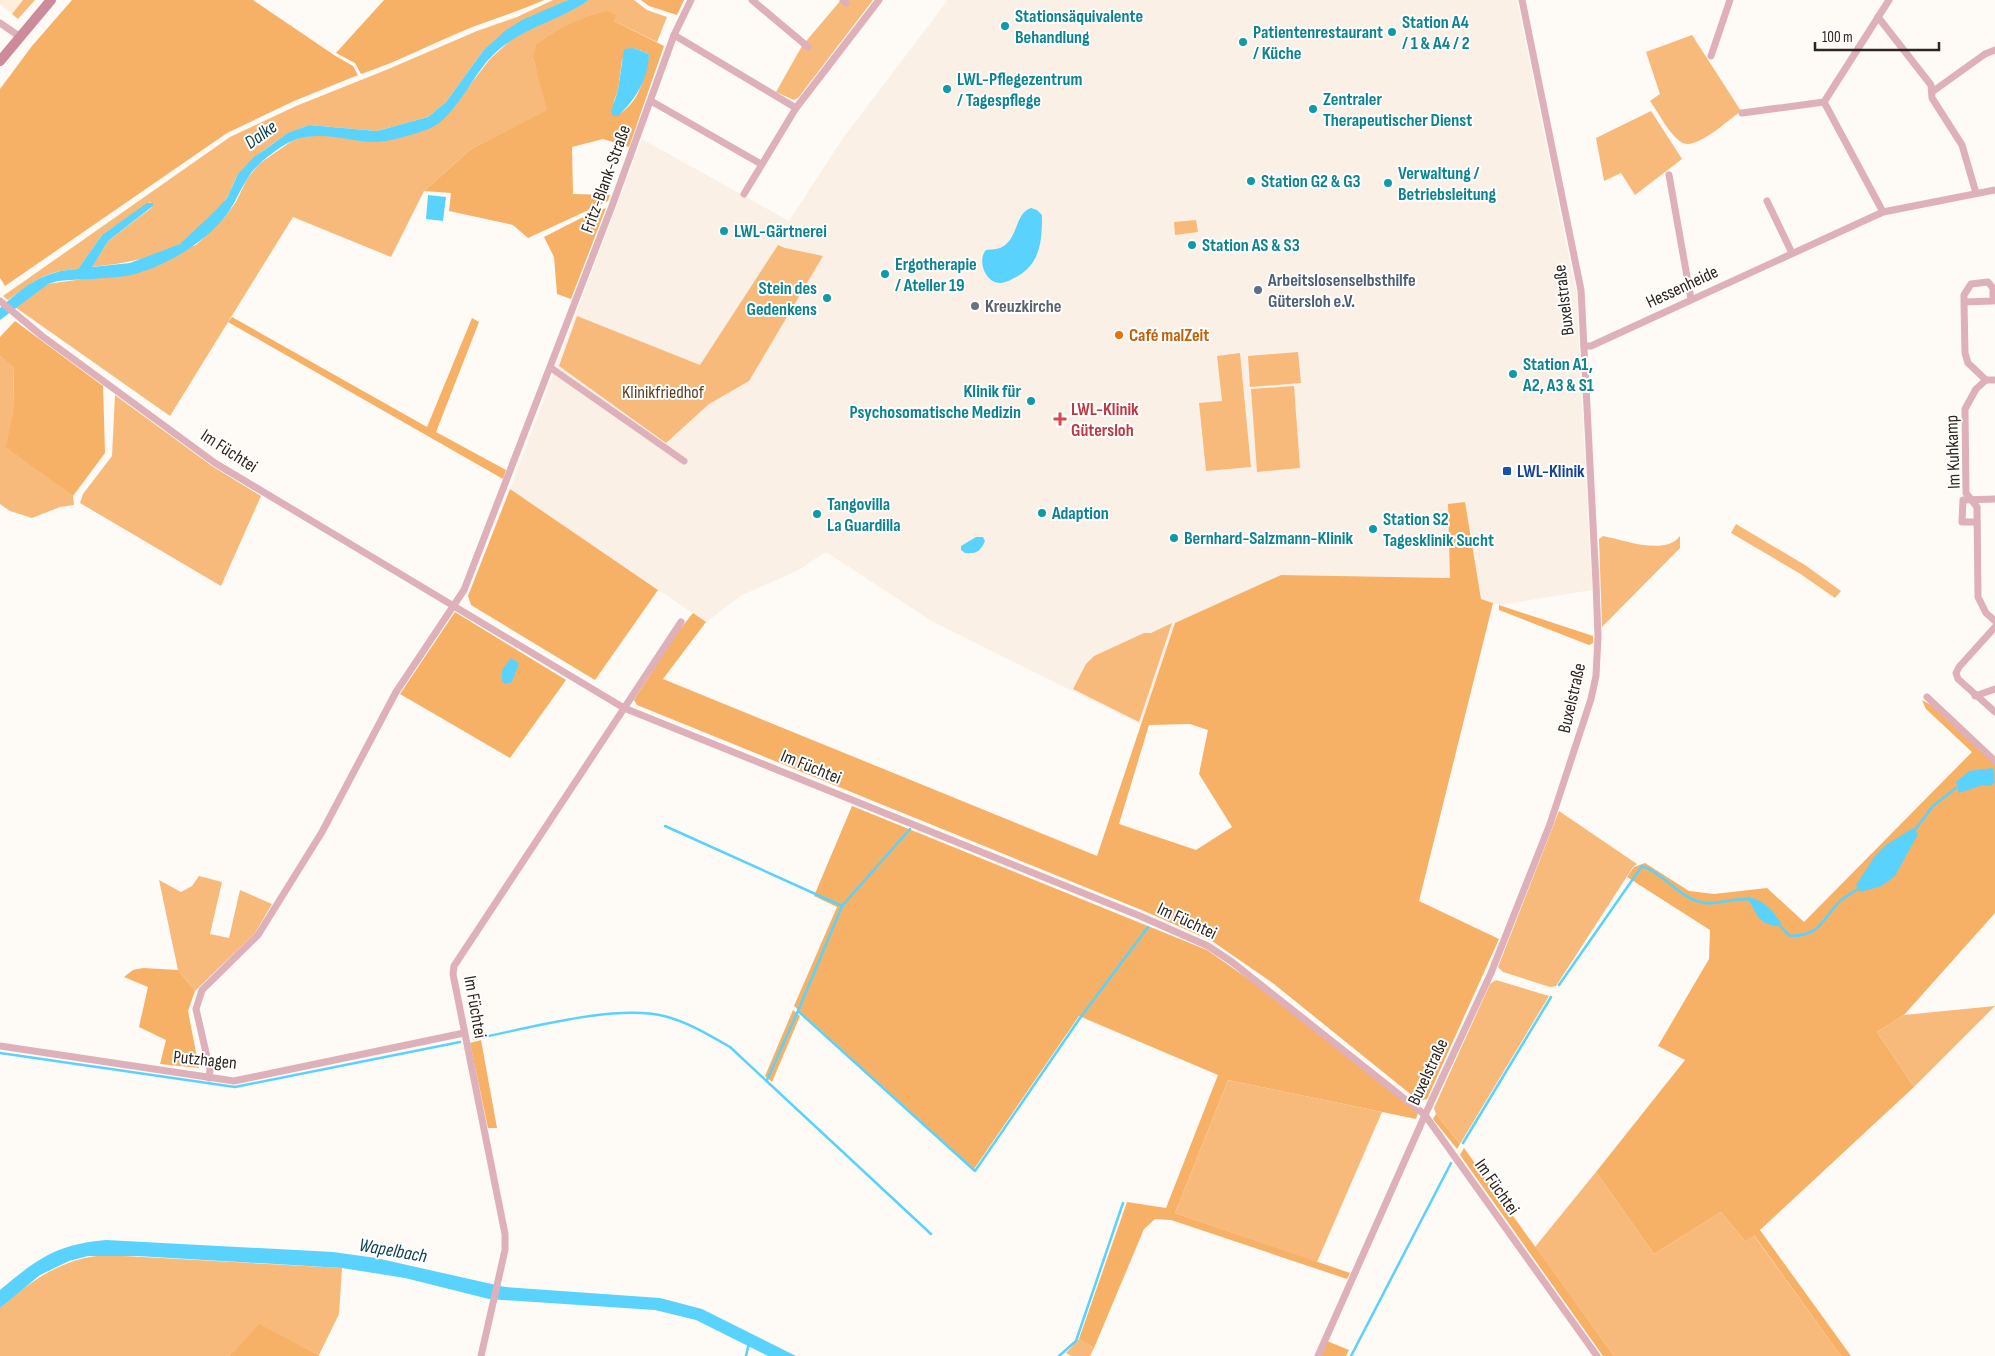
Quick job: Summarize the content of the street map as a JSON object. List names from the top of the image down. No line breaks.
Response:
{"streets":{"street":["Fritz-Blank-Straße","Hessenheide","Buxelstraße","Im Füchtei","Im Kuhkamp","Putzhagen"]},"crossings":[["Fritz-Blank-Straße","Im Füchtei"],["Hessenheide","Buxelstraße"],["Buxelstraße","Im Füchtei"],["Im Füchtei","Putzhagen"]],"water":["Dalke","Wapelbach"],"parks":["Klinikfriedhof"],"places":{"other":["Stationsäquivalente Behandlung","Station A4 / 1 & A4 / 2","Patientenrestaurant / Küche","LWL-Pflegezentrum / Tagespflege","Zentraler Therapeutischer Dienst","Station G2 & G3","Verwaltung / Betriebsleitung","LWL-Gärtnerei","Station AS & S3","Ergotherapie / Ateller 19","Arbeitslosenselbsthilfe Gütersloh e.V.","Stein des Gedenkens","Kreuzkirche","Café malZeit","Station A1, A2, A3 & S1","Klinik für Psychosomatische Medizin","Adaption","Tangovilla La Guardilla","Station S2 Tagesklinik Sucht","Bernhard-Salzmann-Klinik"],"health":["LWL-Klinik Gütersloh"],"transit":["LWL-Klinik"]},"scale_bar":"100 m"}
